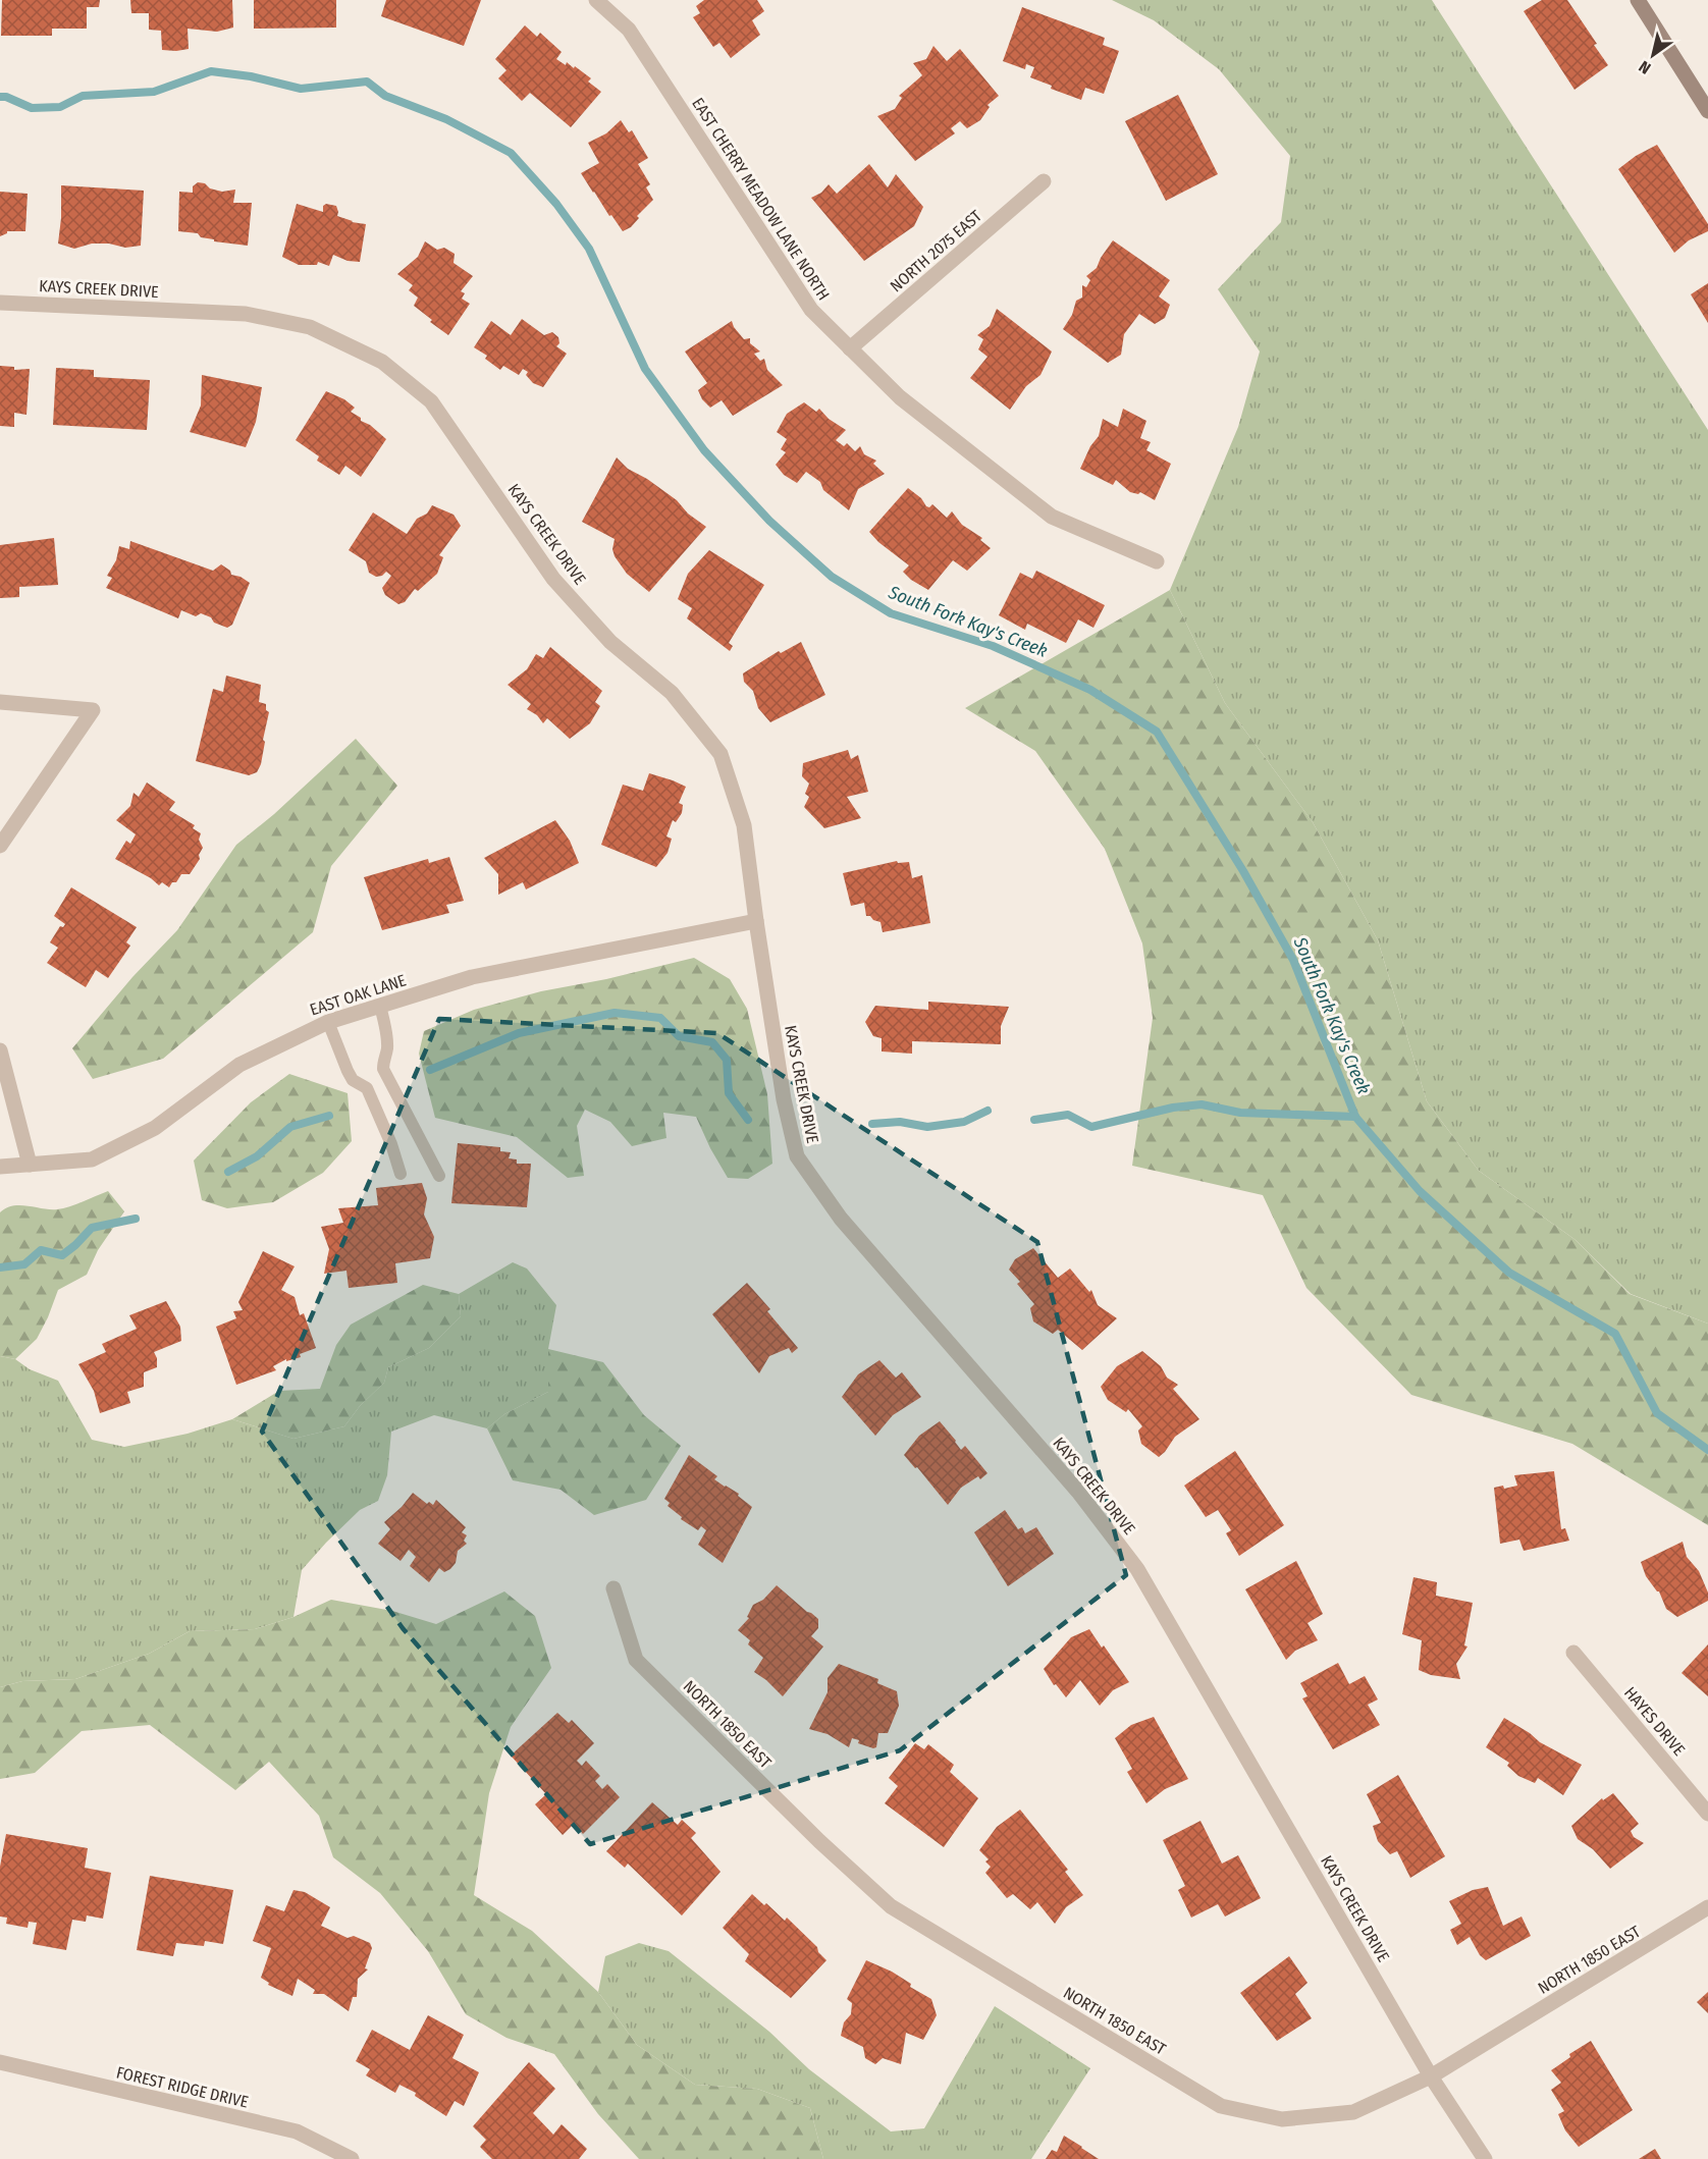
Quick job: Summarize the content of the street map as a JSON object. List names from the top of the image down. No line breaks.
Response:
{"streets":{"street":["EAST CHERRY MEADOW LANE NORTH","NORTH 2075 EAST","KAYS CREEK DRIVE","EAST OAK LANE","HAYES DRIVE","NORTH 1850 EAST","FOREST RIDGE DRIVE"]},"crossings":[["EAST CHERRY MEADOW LANE NORTH","NORTH 2075 EAST"],["KAYS CREEK DRIVE","EAST OAK LANE"],["KAYS CREEK DRIVE","NORTH 1850 EAST"]],"water":["South Fork Kay's Creek"],"north":"bottom left"}
